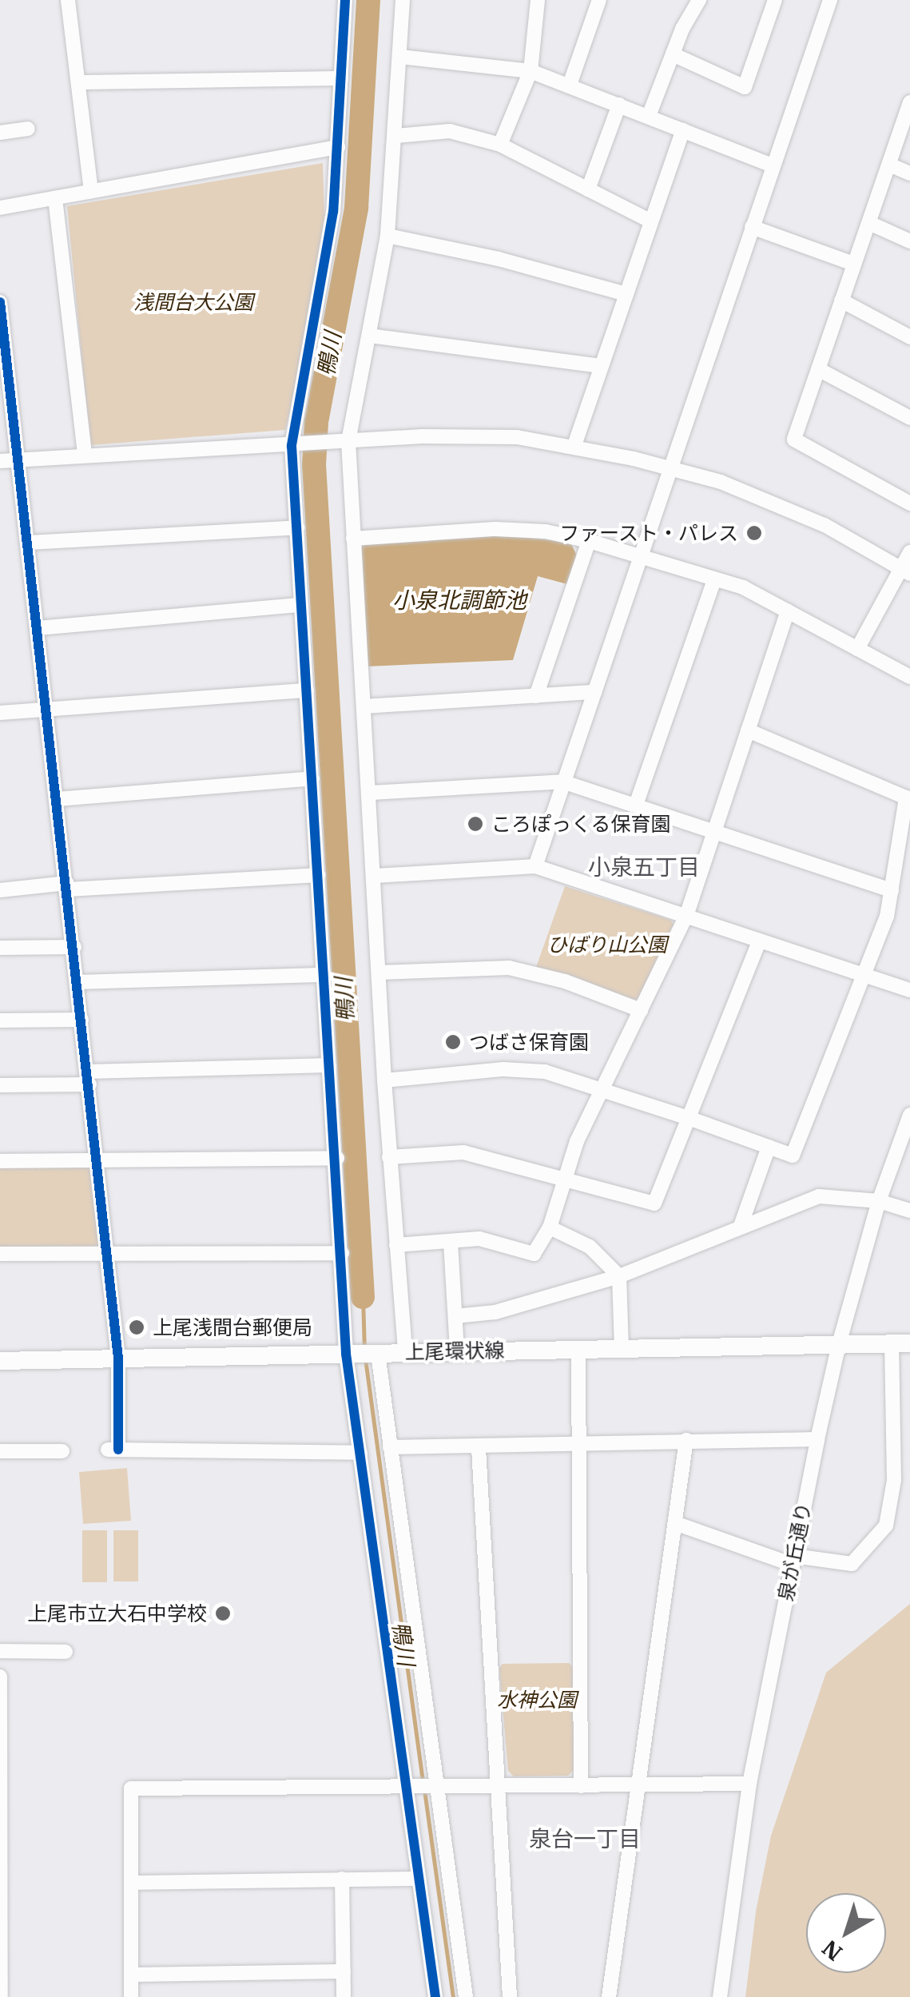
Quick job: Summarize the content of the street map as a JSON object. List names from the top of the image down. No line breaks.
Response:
{"streets":{"main road":["上尾環状線"],"street":["泉が丘通り"]},"crossings":[["上尾環状線","泉が丘通り"]],"districts":["小泉五丁目","泉台一丁目"],"water":["鴨川","小泉北調節池"],"parks":["浅間台大公園","ひばり山公園","水神公園"],"places":["ファースト・パレス","ころぽっくる保育園","つばさ保育園","上尾浅間台郵便局","上尾市立大石中学校"],"north":"bottom left"}
